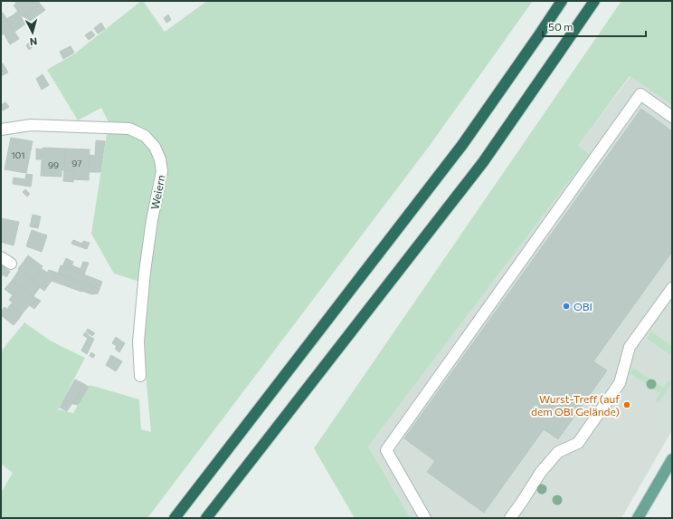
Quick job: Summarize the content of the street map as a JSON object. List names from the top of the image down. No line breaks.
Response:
{"streets":{"street":["Weiern"]},"places":["OBI","Wurst-Treff (auf dem OBI Gelände)"],"house_numbers":["101","97","99"],"scale_bar":"50 m","north":"bottom"}
